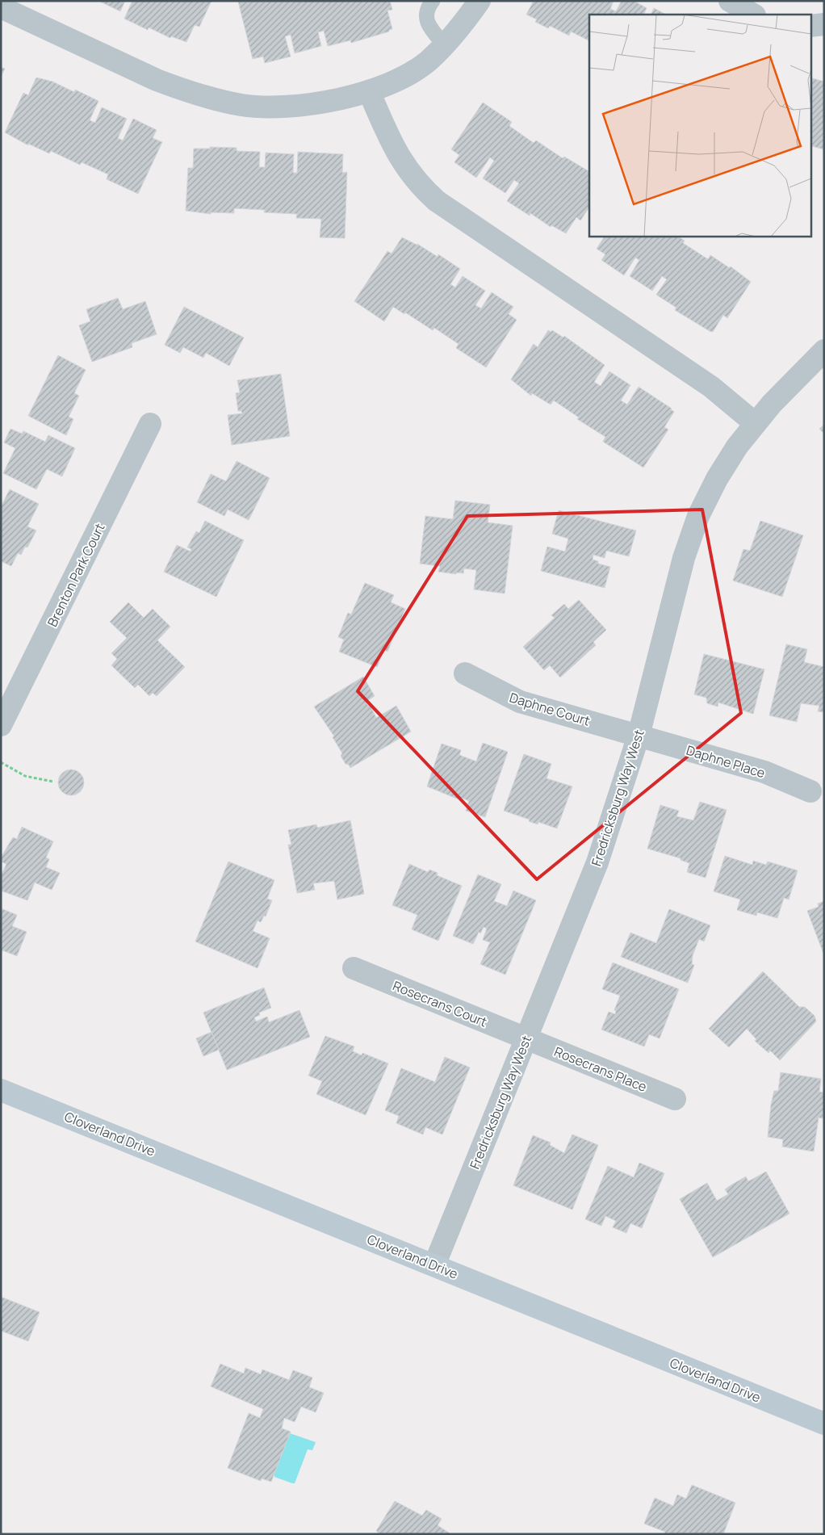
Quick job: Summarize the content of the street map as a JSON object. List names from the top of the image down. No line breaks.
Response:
{"streets":{"street":["Brenton Park Court","Daphne Court","Daphne Place","Fredricksburg Way West","Rosecrans Court","Rosecrans Place","Cloverland Drive"]},"crossings":[["Daphne Court","Daphne Place"],["Daphne Court","Fredricksburg Way West"],["Daphne Place","Fredricksburg Way West"],["Fredricksburg Way West","Rosecrans Court"],["Fredricksburg Way West","Rosecrans Place"],["Fredricksburg Way West","Cloverland Drive"],["Rosecrans Court","Rosecrans Place"]]}
